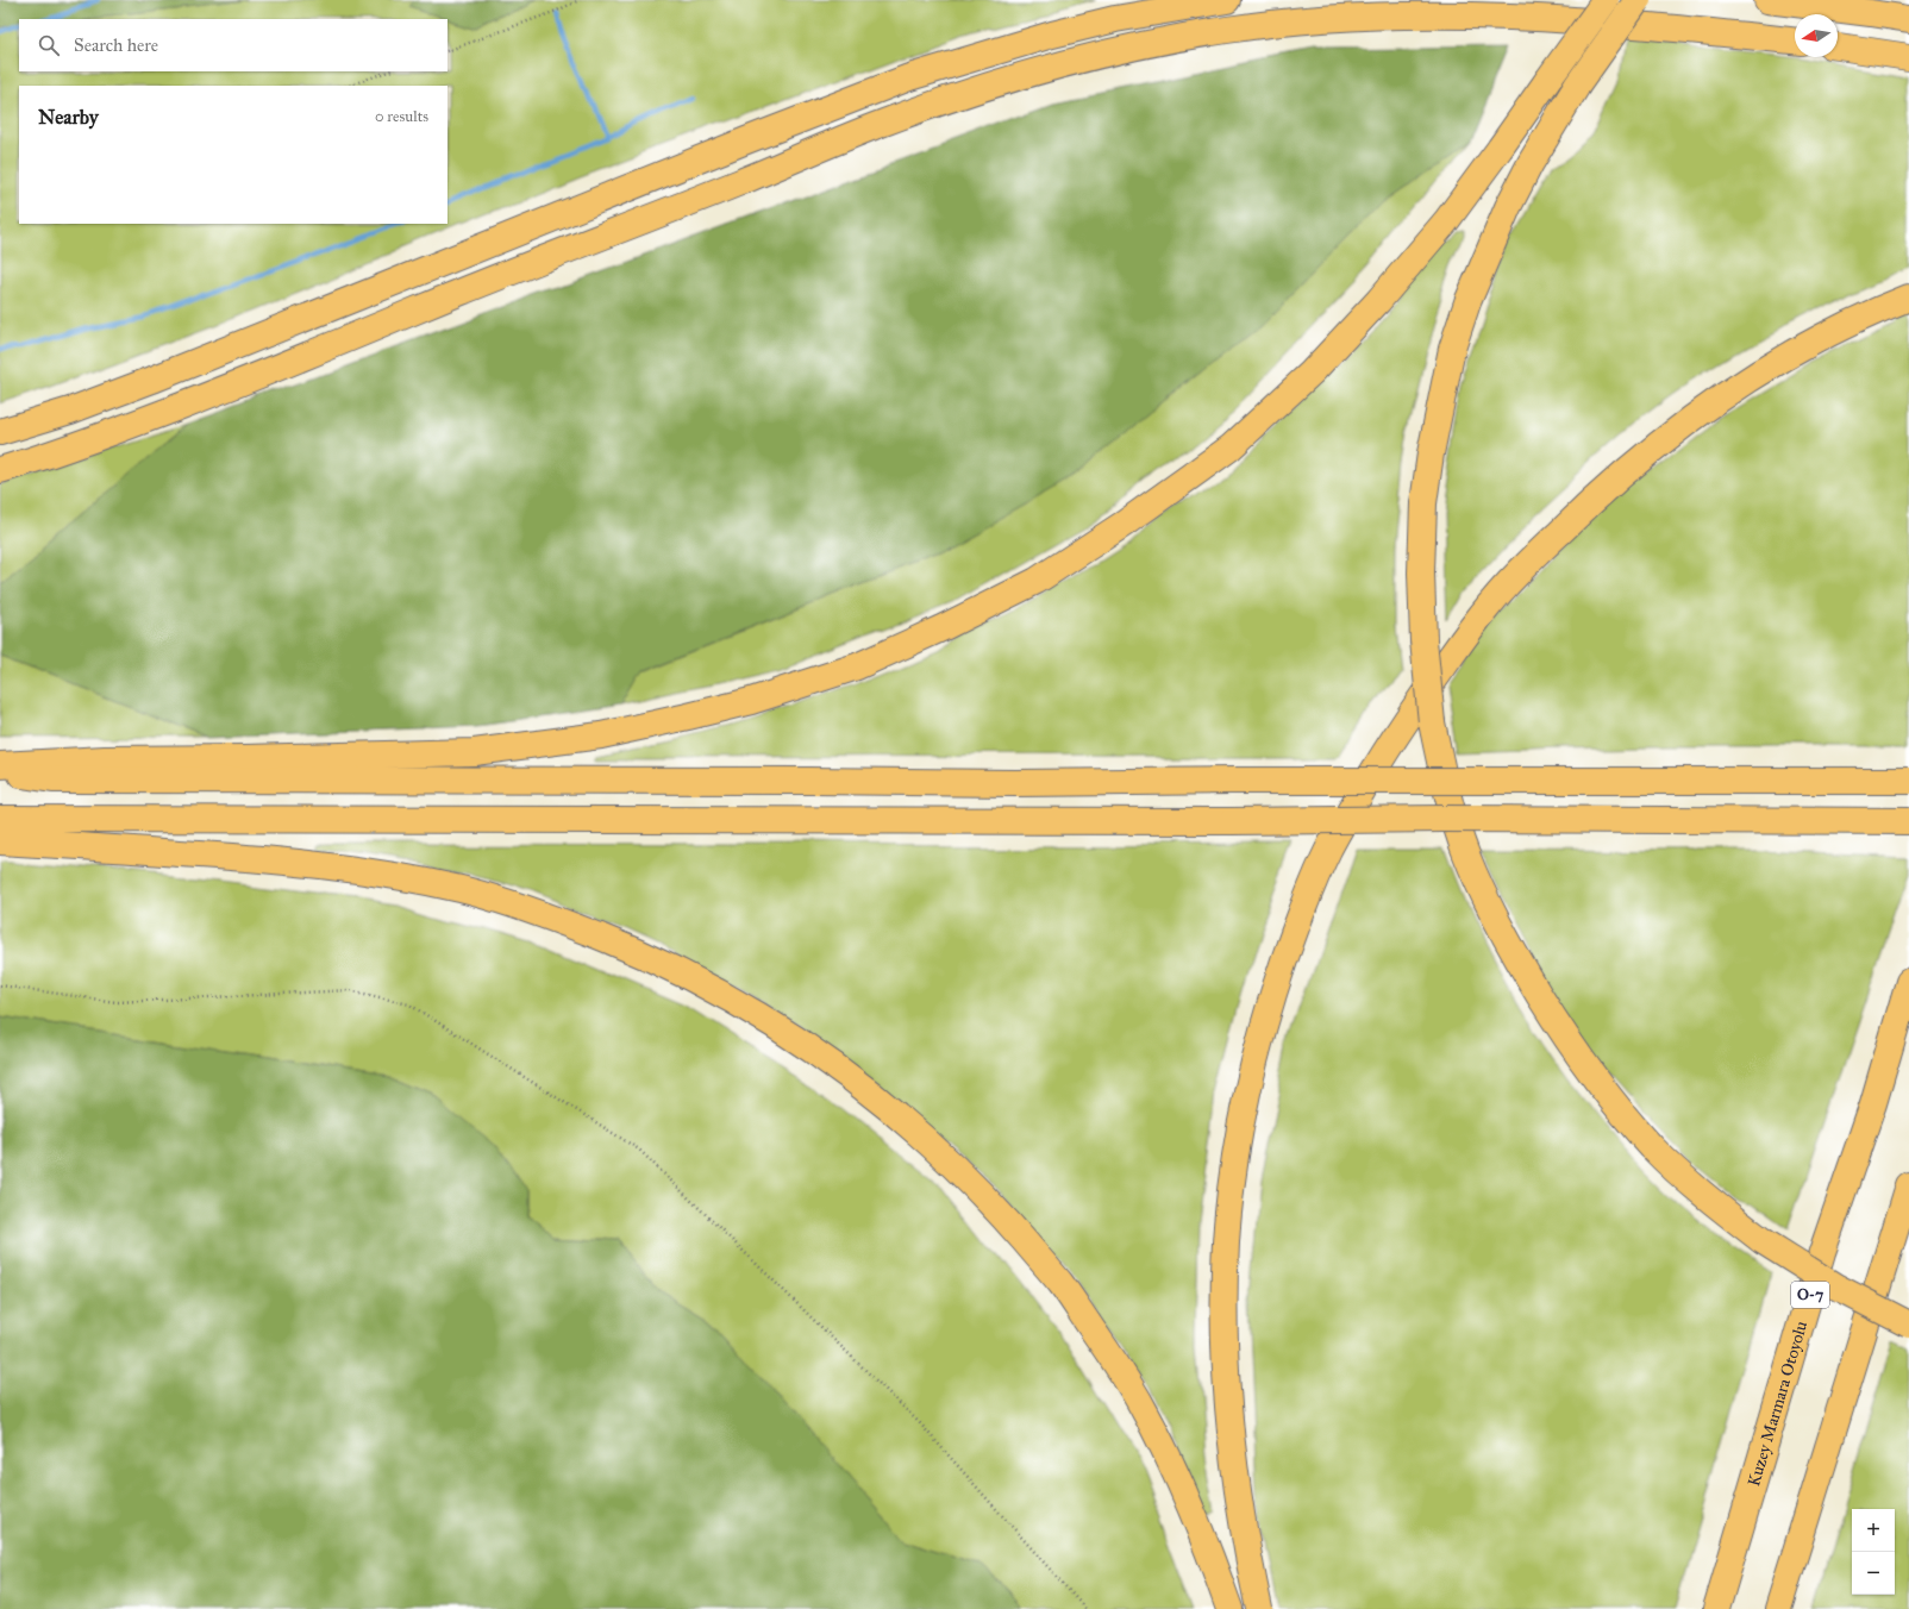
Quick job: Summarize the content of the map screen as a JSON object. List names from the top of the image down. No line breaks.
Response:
{"streets":{"main road":["O-7","Kuzey Marmara Otoyolu"]},"north":"left","page":{"search":"Search here","heading":["Nearby","0 results"],"map_buttons":["+","−"]}}
